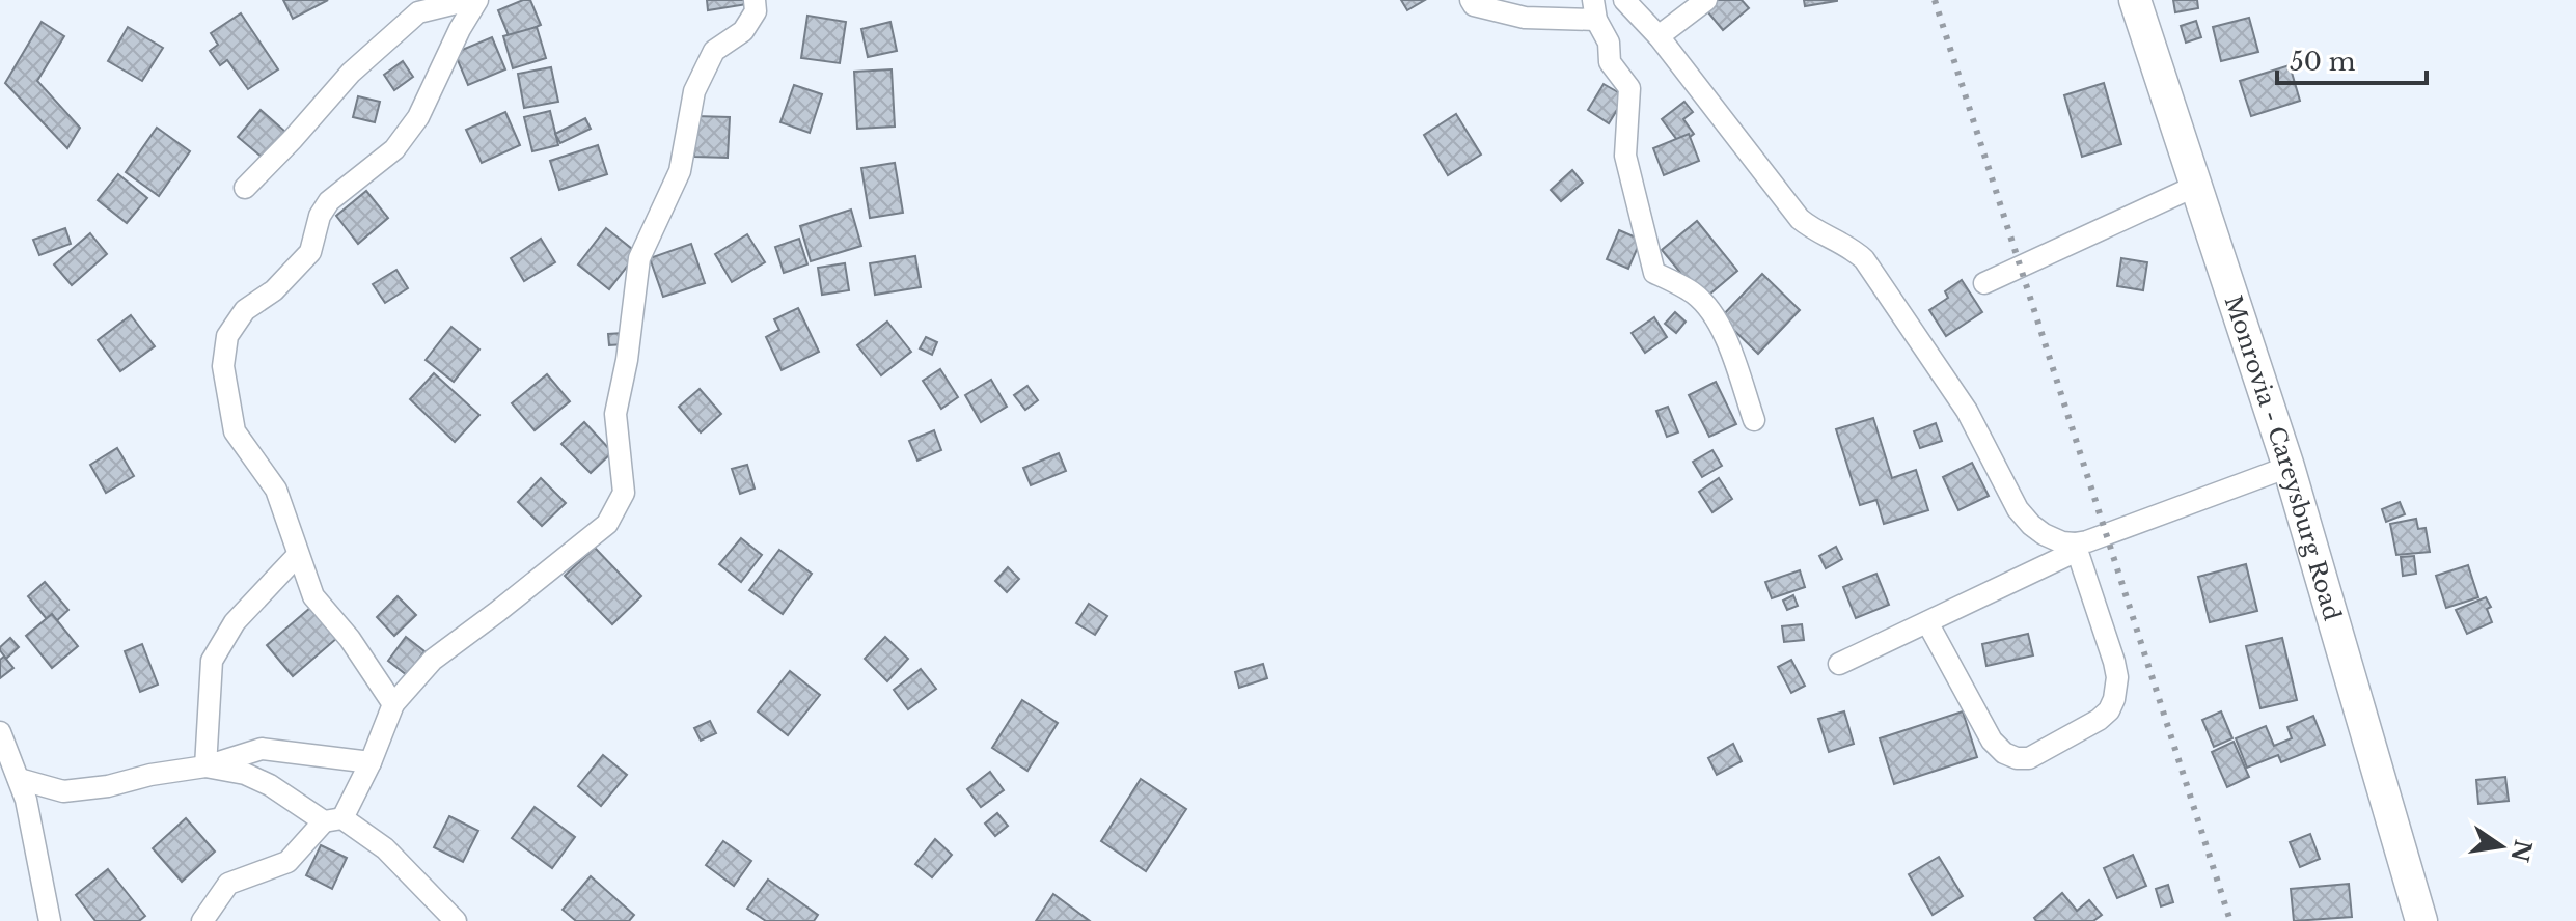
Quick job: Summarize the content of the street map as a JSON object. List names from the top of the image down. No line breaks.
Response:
{"streets":{"main road":["Monrovia - Careysburg Road"]},"scale_bar":"50 m","north":"right"}
